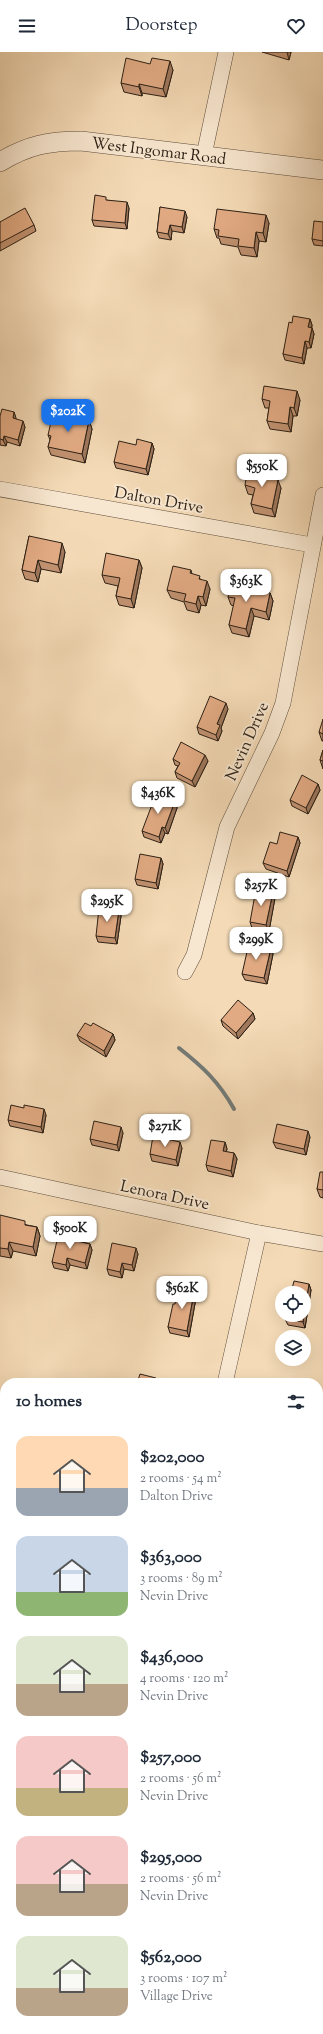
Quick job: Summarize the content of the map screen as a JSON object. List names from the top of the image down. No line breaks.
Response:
{"streets":{"street":["West Ingomar Road","Dalton Drive","Nevin Drive","Lenora Drive"]},"crossings":[["Dalton Drive","Nevin Drive"]],"page":{"header":"Doorstep","price":["$202K","$550K","$363K","$436K","$257K","$295K","$299K","$271K","$500K","$562K"],"heading":"10 homes","list":[{"name":"$202,000","note":"2 rooms · 54 m² · Dalton Drive"},{"name":"$363,000","note":"3 rooms · 89 m² · Nevin Drive"},{"name":"$436,000","note":"4 rooms · 120 m² · Nevin Drive"},{"name":"$257,000","note":"2 rooms · 56 m² · Nevin Drive"},{"name":"$295,000","note":"2 rooms · 56 m² · Nevin Drive"},{"name":"$562,000","note":"3 rooms · 107 m² · Village Drive"}]}}
